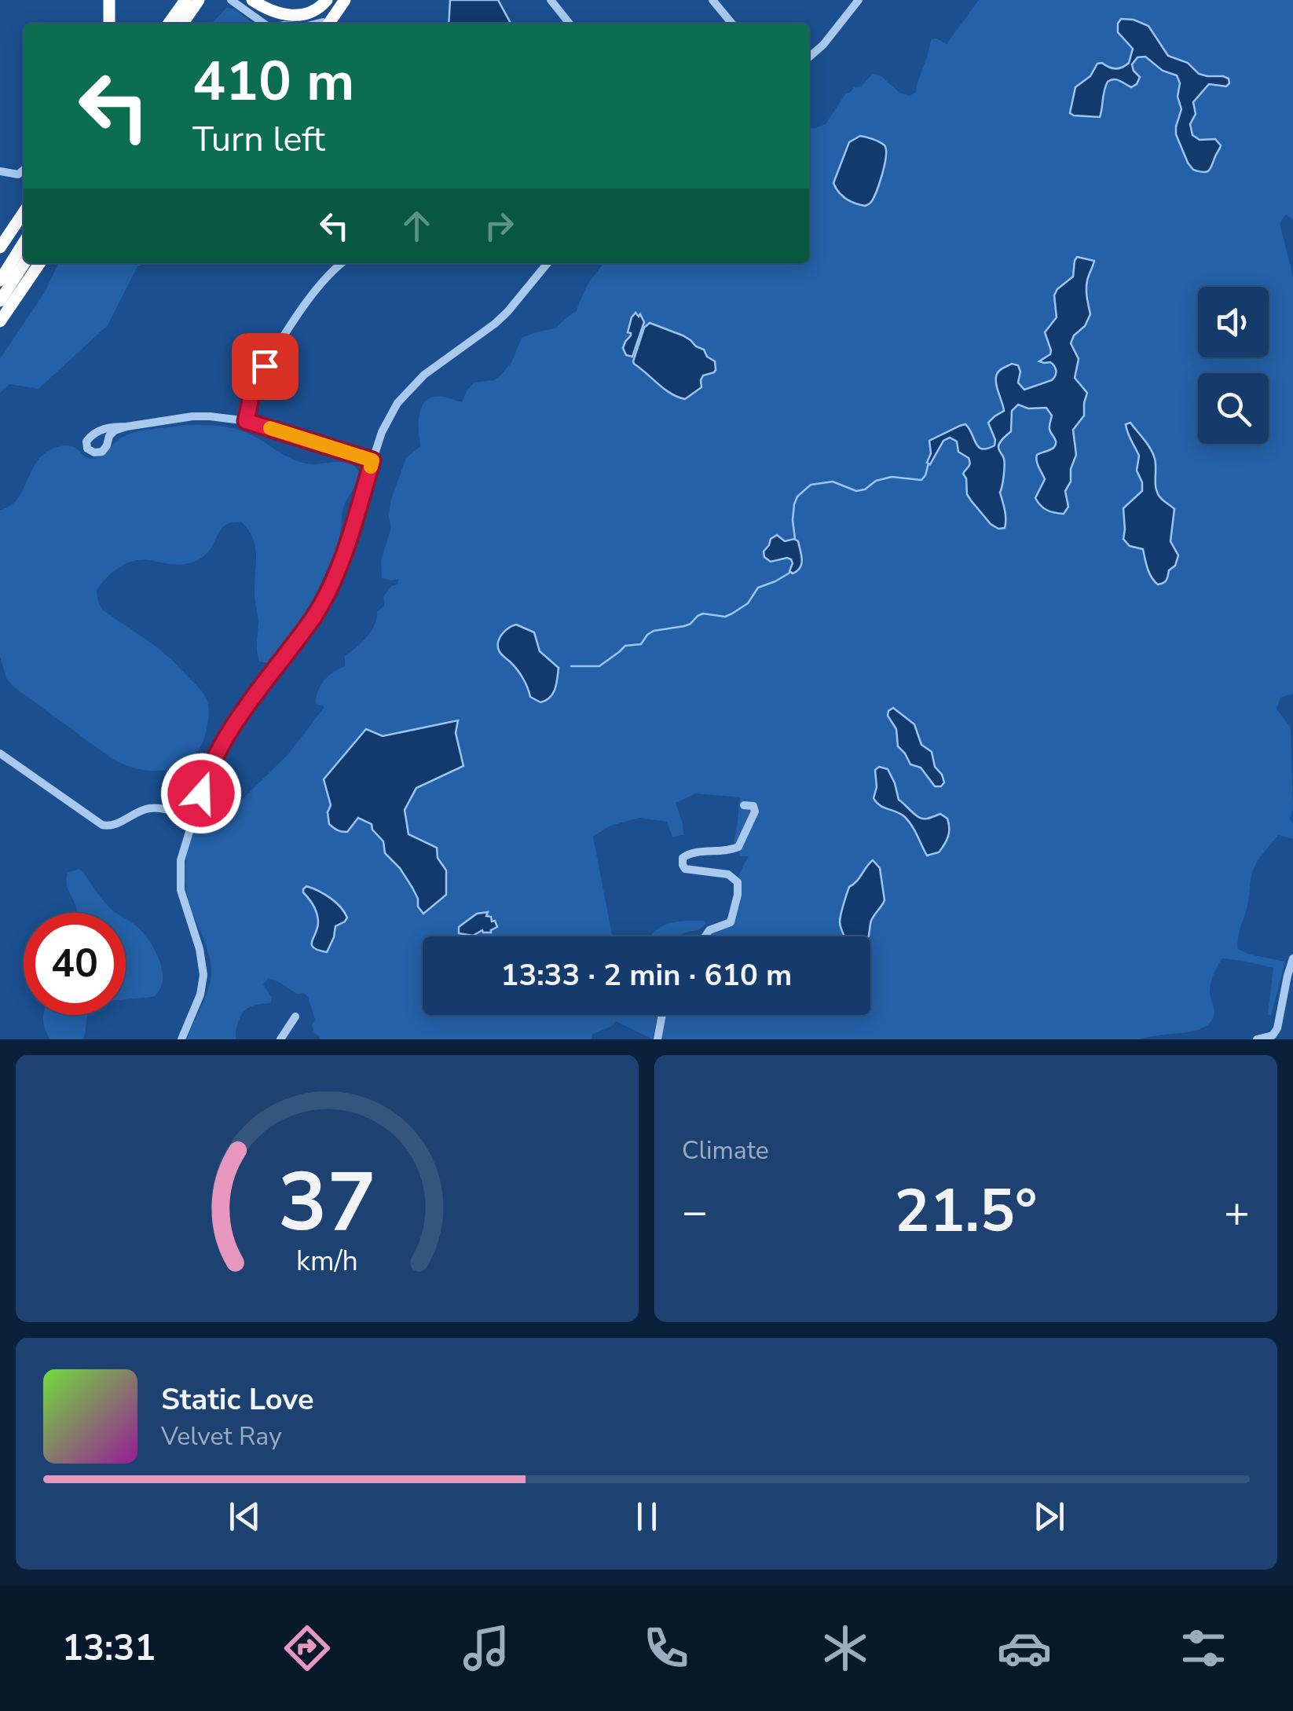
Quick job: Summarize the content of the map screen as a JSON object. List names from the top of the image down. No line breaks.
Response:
{"page":{"turn":["410 m","Turn left"],"limit":"40","trip":"13:33 · 2 min · 610 m","tile":"Climate","heat":["−","21.5°","+"],"song":["Static Love","Velvet Ray"],"tabs":"13:31","gauge":["37","km/h"]}}
